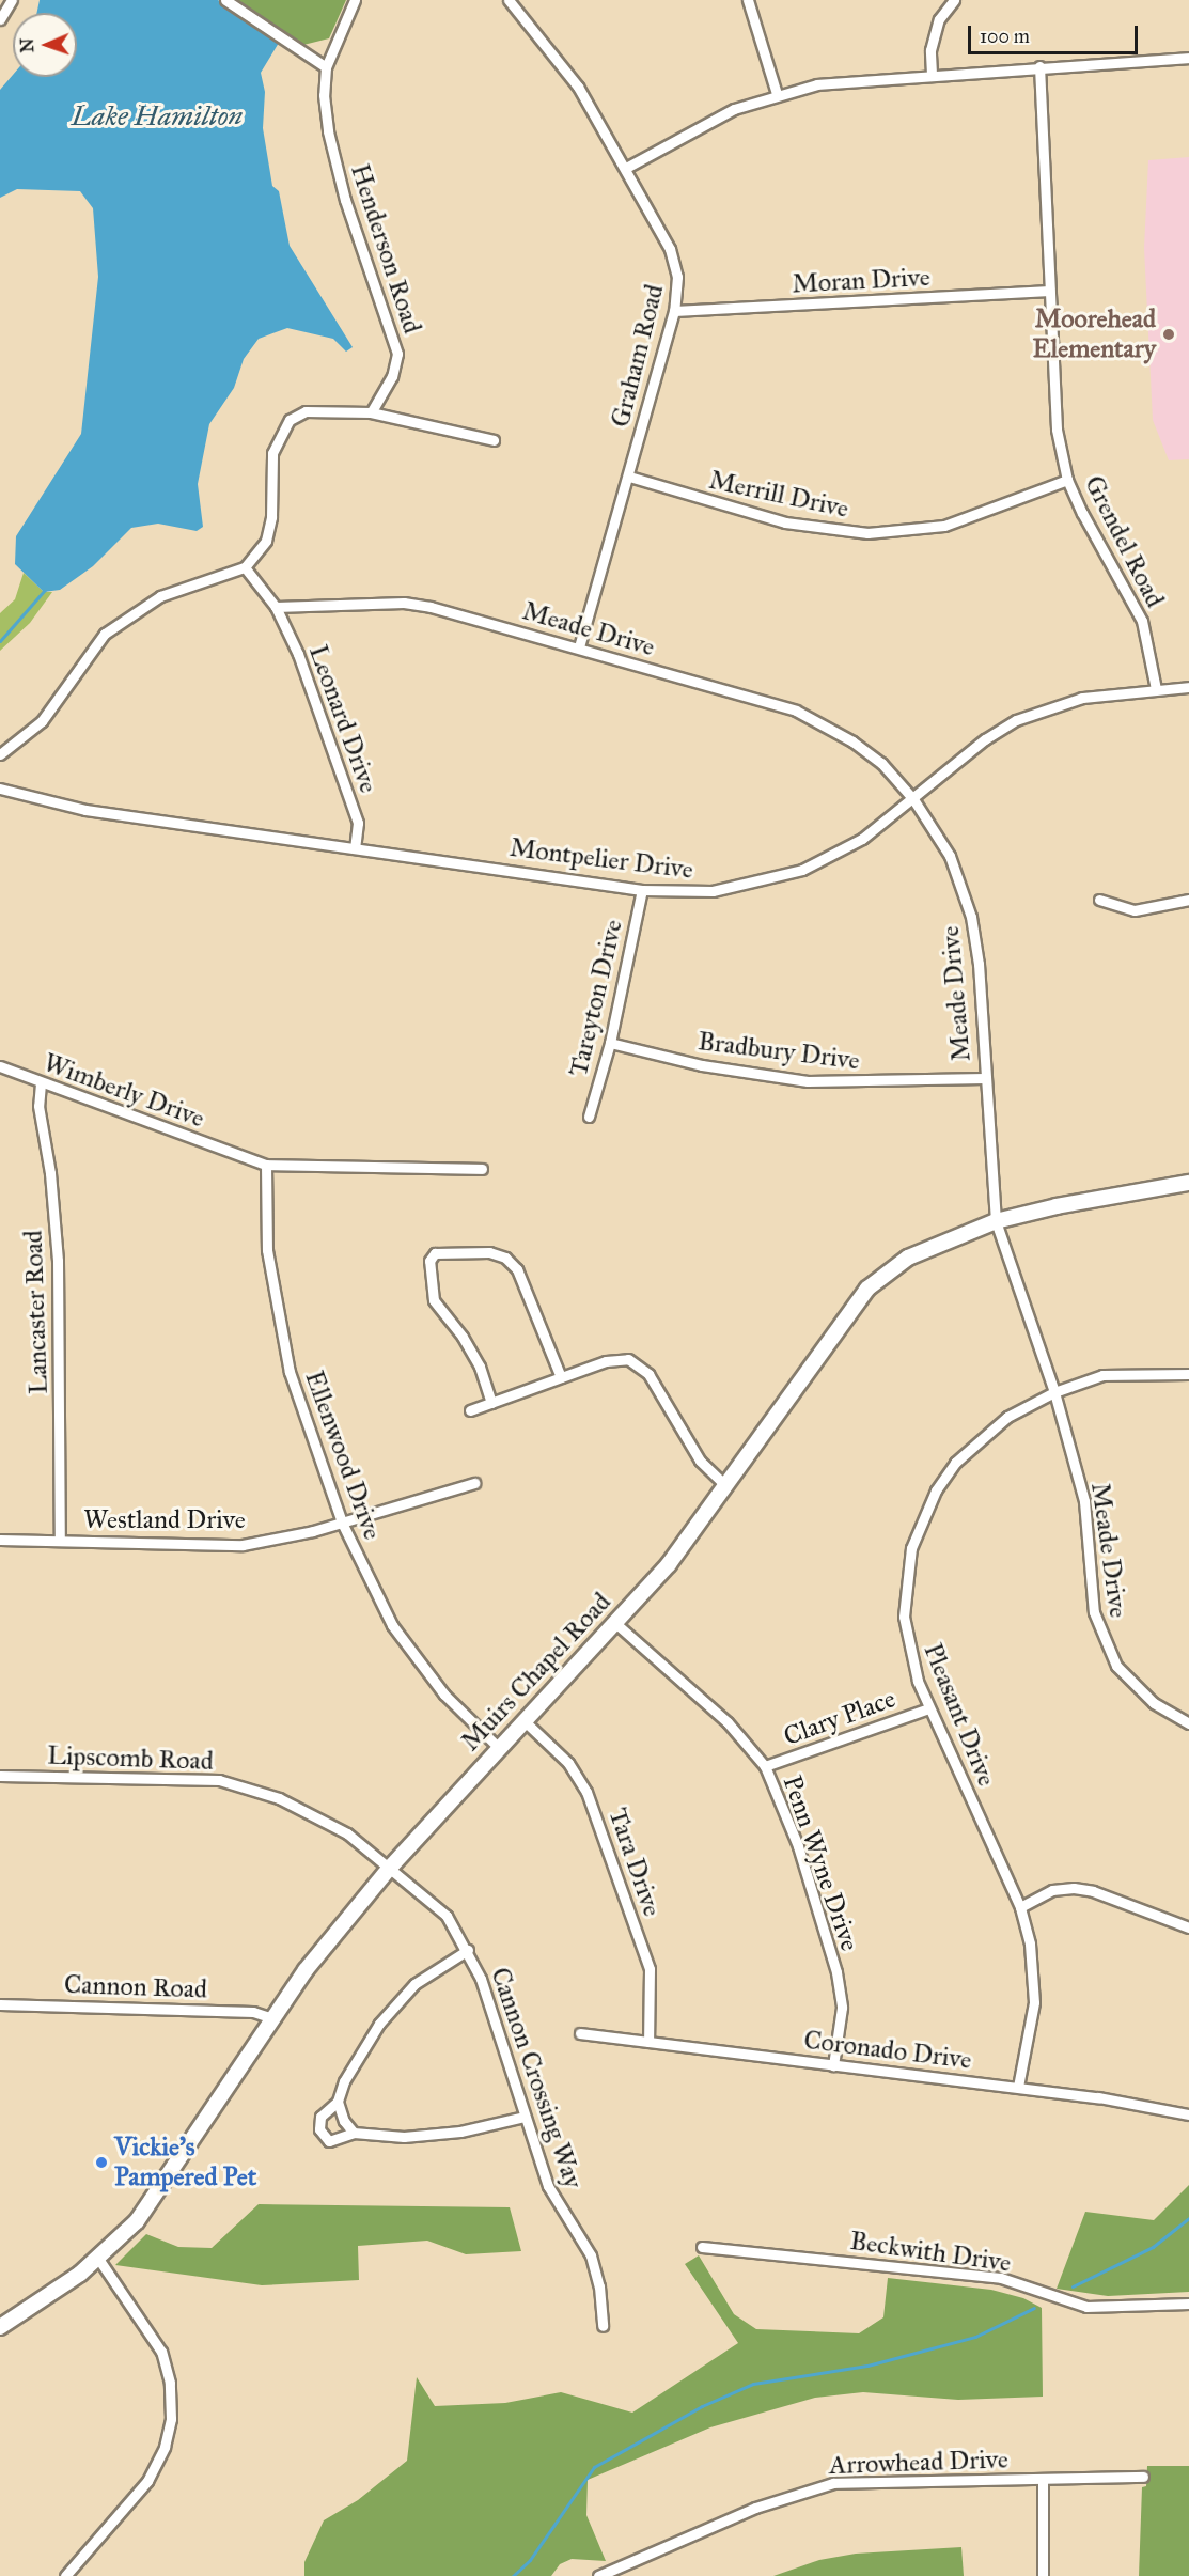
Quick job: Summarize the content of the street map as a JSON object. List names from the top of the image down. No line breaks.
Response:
{"streets":{"main road":["Muirs Chapel Road"],"street":["Henderson Road","Moran Drive","Graham Road","Merrill Drive","Grendel Road","Meade Drive","Leonard Drive","Montpelier Drive","Tareyton Drive","Bradbury Drive","Wimberly Drive","Lancaster Road","Ellenwood Drive","Westland Drive","Pleasant Drive","Clary Place","Lipscomb Road","Tara Drive","Penn Wyne Drive","Cannon Road","Coronado Drive","Cannon Crossing Way","Beckwith Drive","Arrowhead Drive"]},"crossings":[["Moran Drive","Graham Road"],["Moran Drive","Grendel Road"],["Graham Road","Merrill Drive"],["Graham Road","Meade Drive"],["Merrill Drive","Grendel Road"],["Grendel Road","Montpelier Drive"],["Meade Drive","Leonard Drive"],["Meade Drive","Montpelier Drive"],["Meade Drive","Bradbury Drive"],["Meade Drive","Muirs Chapel Road"],["Meade Drive","Pleasant Drive"],["Leonard Drive","Montpelier Drive"],["Montpelier Drive","Tareyton Drive"],["Tareyton Drive","Bradbury Drive"],["Wimberly Drive","Lancaster Road"],["Wimberly Drive","Ellenwood Drive"],["Lancaster Road","Westland Drive"],["Ellenwood Drive","Westland Drive"],["Ellenwood Drive","Muirs Chapel Road"],["Muirs Chapel Road","Lipscomb Road"],["Muirs Chapel Road","Tara Drive"],["Muirs Chapel Road","Penn Wyne Drive"],["Muirs Chapel Road","Cannon Road"],["Muirs Chapel Road","Cannon Crossing Way"],["Pleasant Drive","Clary Place"],["Pleasant Drive","Coronado Drive"],["Clary Place","Penn Wyne Drive"],["Lipscomb Road","Cannon Crossing Way"],["Tara Drive","Coronado Drive"],["Penn Wyne Drive","Coronado Drive"]],"water":["Lake Hamilton"],"places":["Moorehead Elementary","Vickie's Pampered Pet"],"scale_bar":"100 m","north":"left"}
